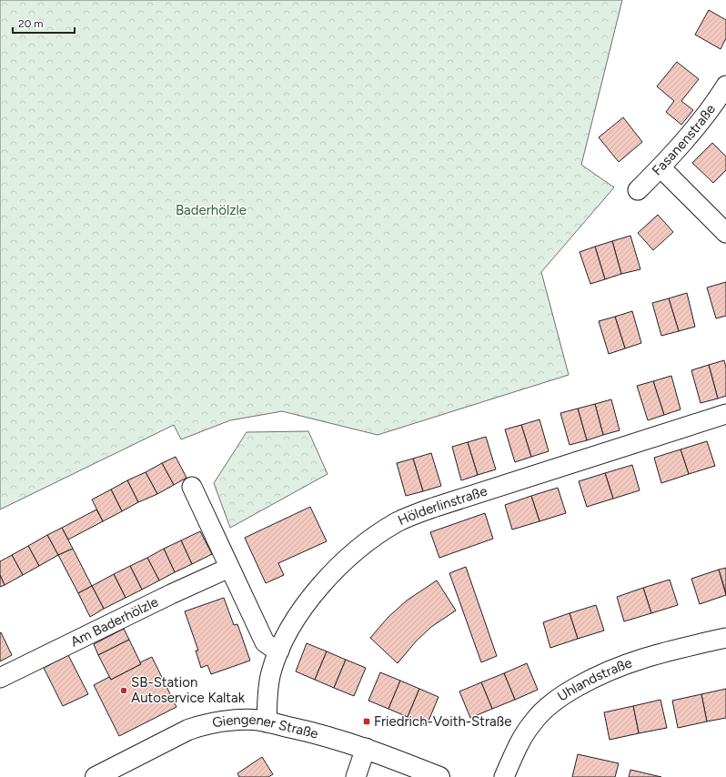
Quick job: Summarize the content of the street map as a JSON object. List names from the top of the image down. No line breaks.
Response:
{"streets":{"main road":["Giengener Straße"],"street":["Fasanenstraße","Hölderlinstraße","Am Baderhölzle","Uhlandstraße"]},"crossings":[["Hölderlinstraße","Giengener Straße"]],"parks":["Baderhölzle"],"places":{"other":["SB-Station Autoservice Kaltak"],"transit":["Friedrich-Voith-Straße"]},"scale_bar":"20 m"}
